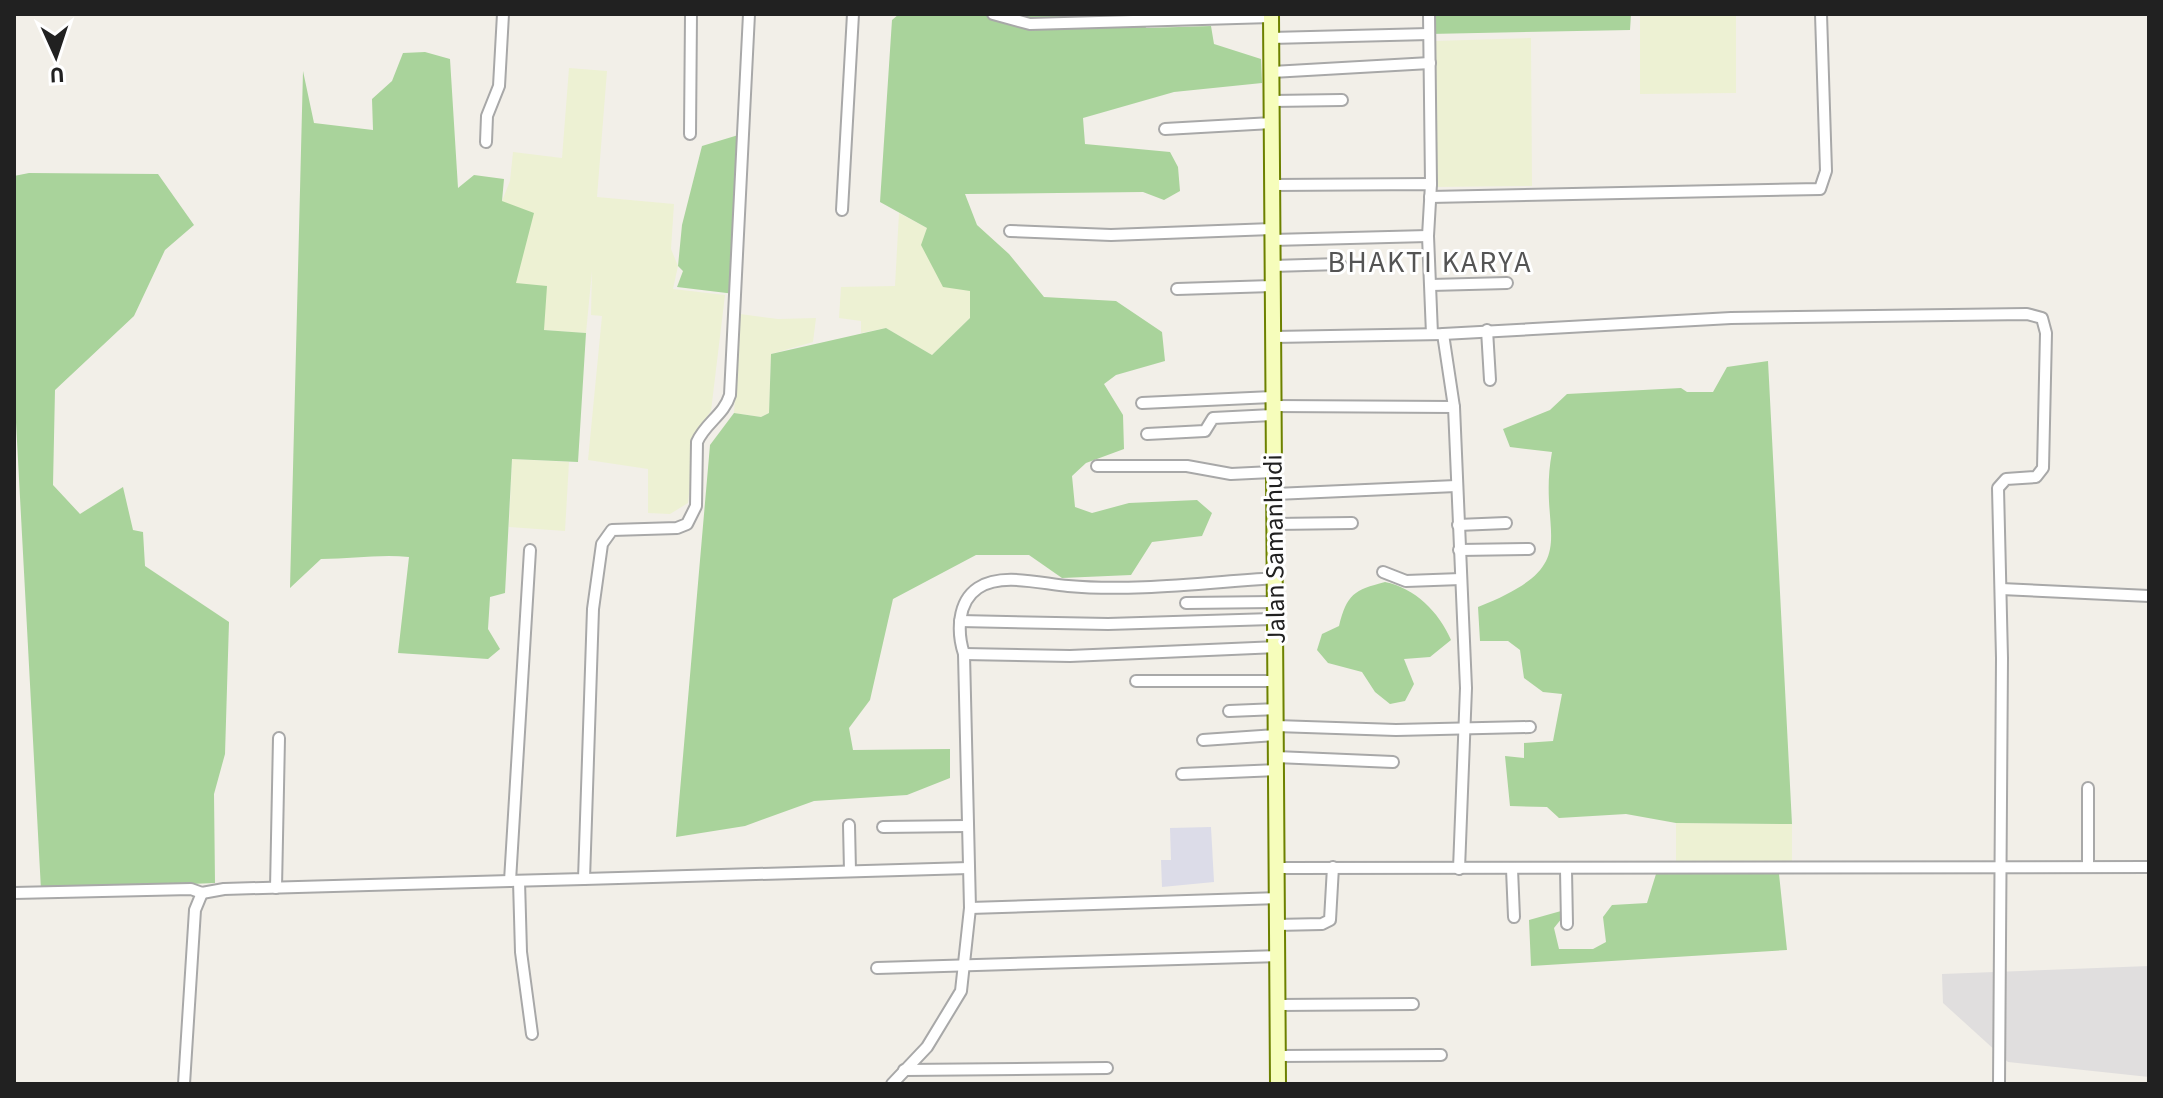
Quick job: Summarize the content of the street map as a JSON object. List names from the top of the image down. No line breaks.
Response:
{"streets":{"street":["Jalan Samanhudi"]},"districts":["BHAKTI KARYA"],"north":"bottom"}
